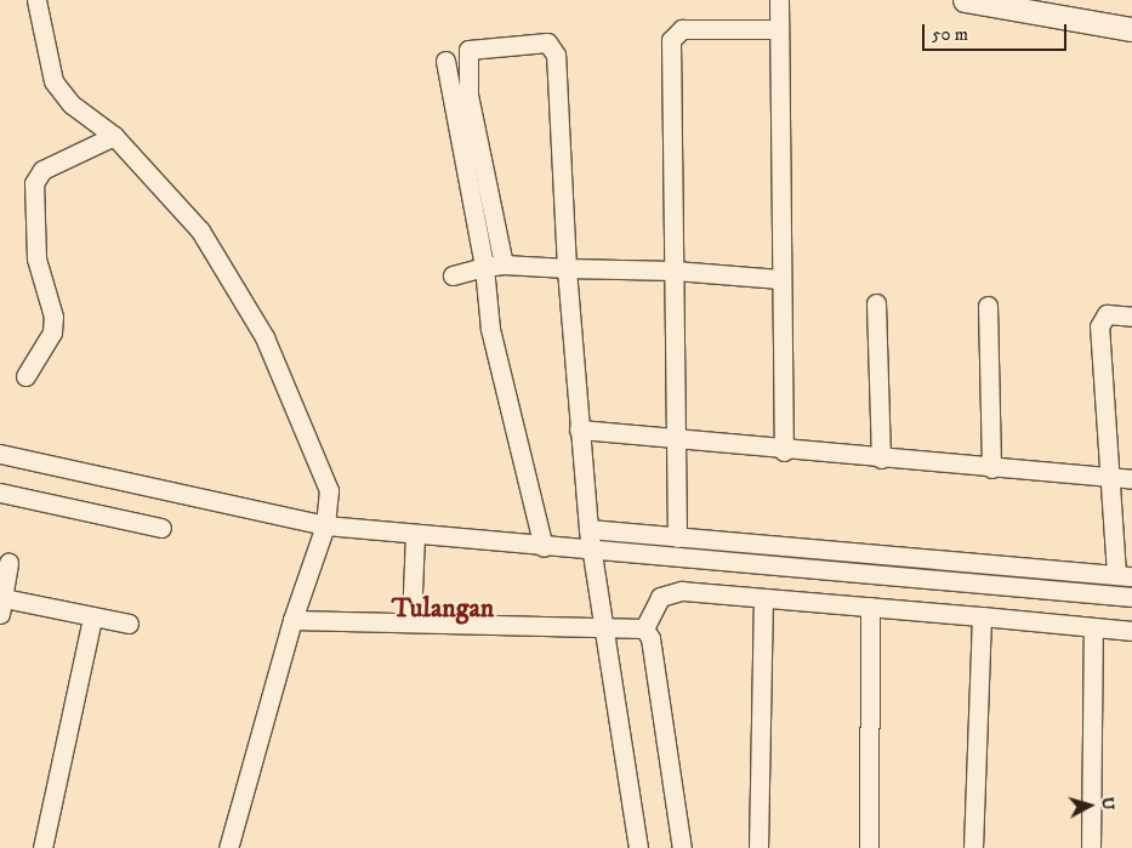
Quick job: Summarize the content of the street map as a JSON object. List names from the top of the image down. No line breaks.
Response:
{"districts":["Tulangan"],"scale_bar":"50 m","north":"right"}
